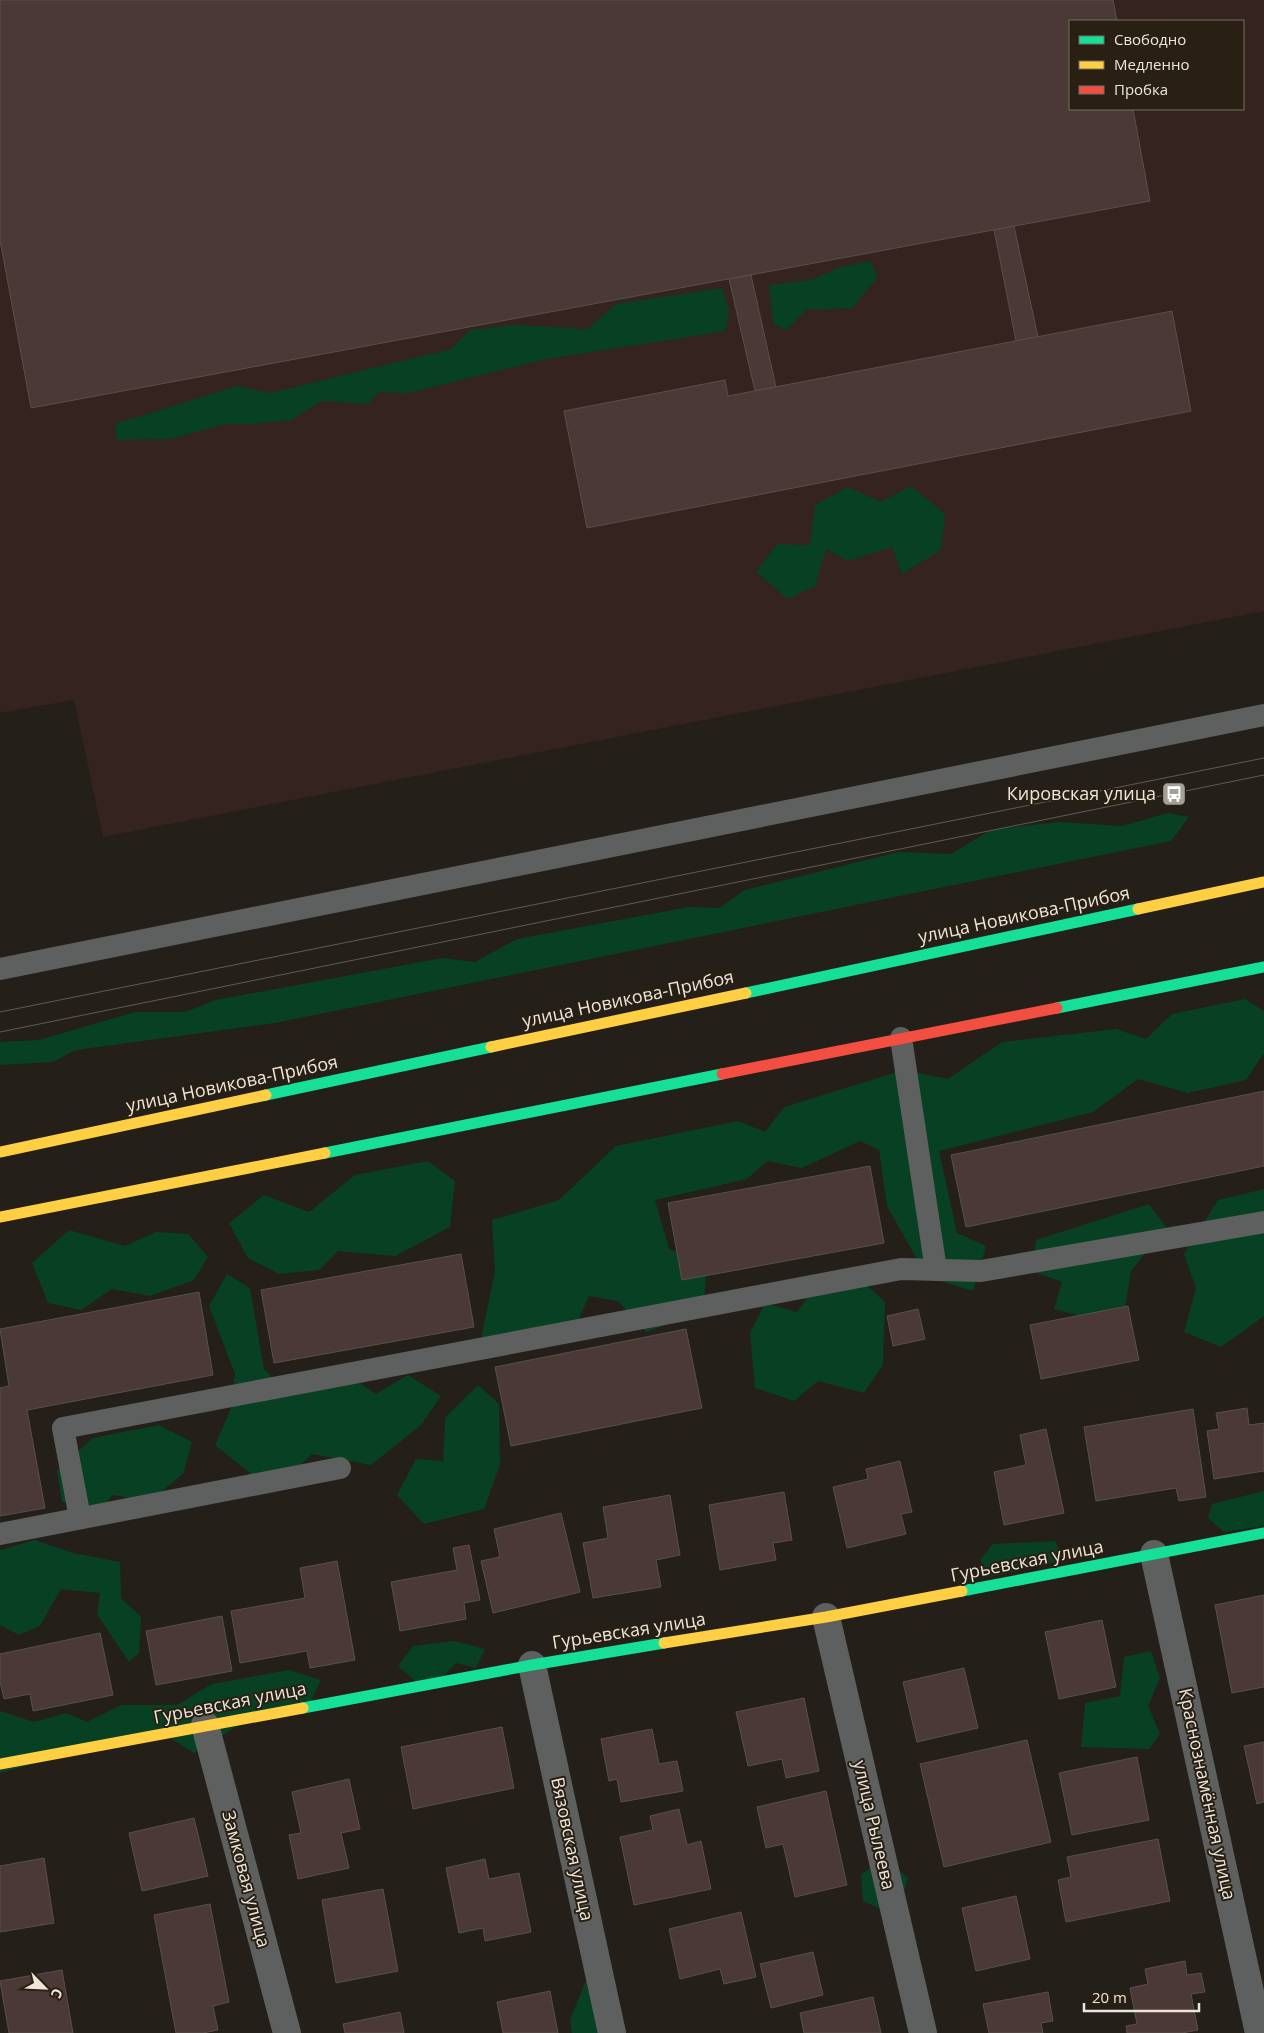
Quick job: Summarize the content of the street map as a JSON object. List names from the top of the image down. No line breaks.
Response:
{"streets":{"main road":["улица Новикова-Прибоя","Гурьевская улица"],"street":["Краснознамённая улица","улица Рылеева","Вязовская улица","Замковая улица"]},"crossings":[["Гурьевская улица","Краснознамённая улица"],["Гурьевская улица","улица Рылеева"],["Гурьевская улица","Вязовская улица"],["Гурьевская улица","Замковая улица"]],"places":{"bus stop":["Кировская улица"]},"legend":["Свободно","Медленно","Пробка"],"scale_bar":"20 m","north":"bottom right"}
